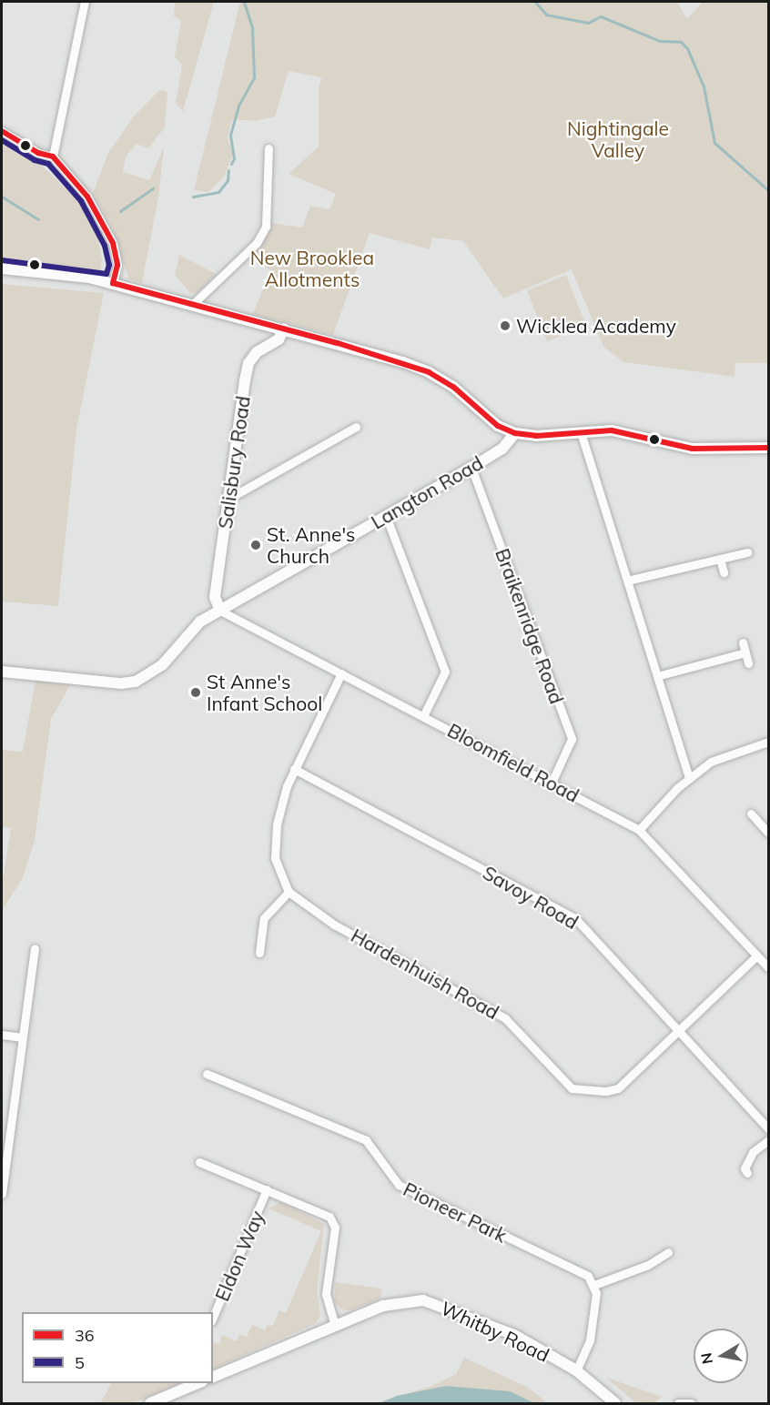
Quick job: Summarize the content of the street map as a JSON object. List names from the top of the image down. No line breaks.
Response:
{"streets":{"street":["Salisbury Road","Langton Road","Braikenridge Road","Bloomfield Road","Savoy Road","Hardenhuish Road","Pioneer Park","Eldon Way","Whitby Road"]},"crossings":[["Salisbury Road","Langton Road"],["Salisbury Road","Bloomfield Road"],["Langton Road","Braikenridge Road"],["Langton Road","Bloomfield Road"],["Braikenridge Road","Bloomfield Road"],["Bloomfield Road","Hardenhuish Road"],["Savoy Road","Hardenhuish Road"],["Eldon Way","Whitby Road"]],"parks":["Nightingale Valley","New Brooklea Allotments"],"places":["Wicklea Academy","St. Anne's Church","St Anne's Infant School"],"lines":["transit line 36","transit line 5"],"legend":["36","5"],"north":"left"}
